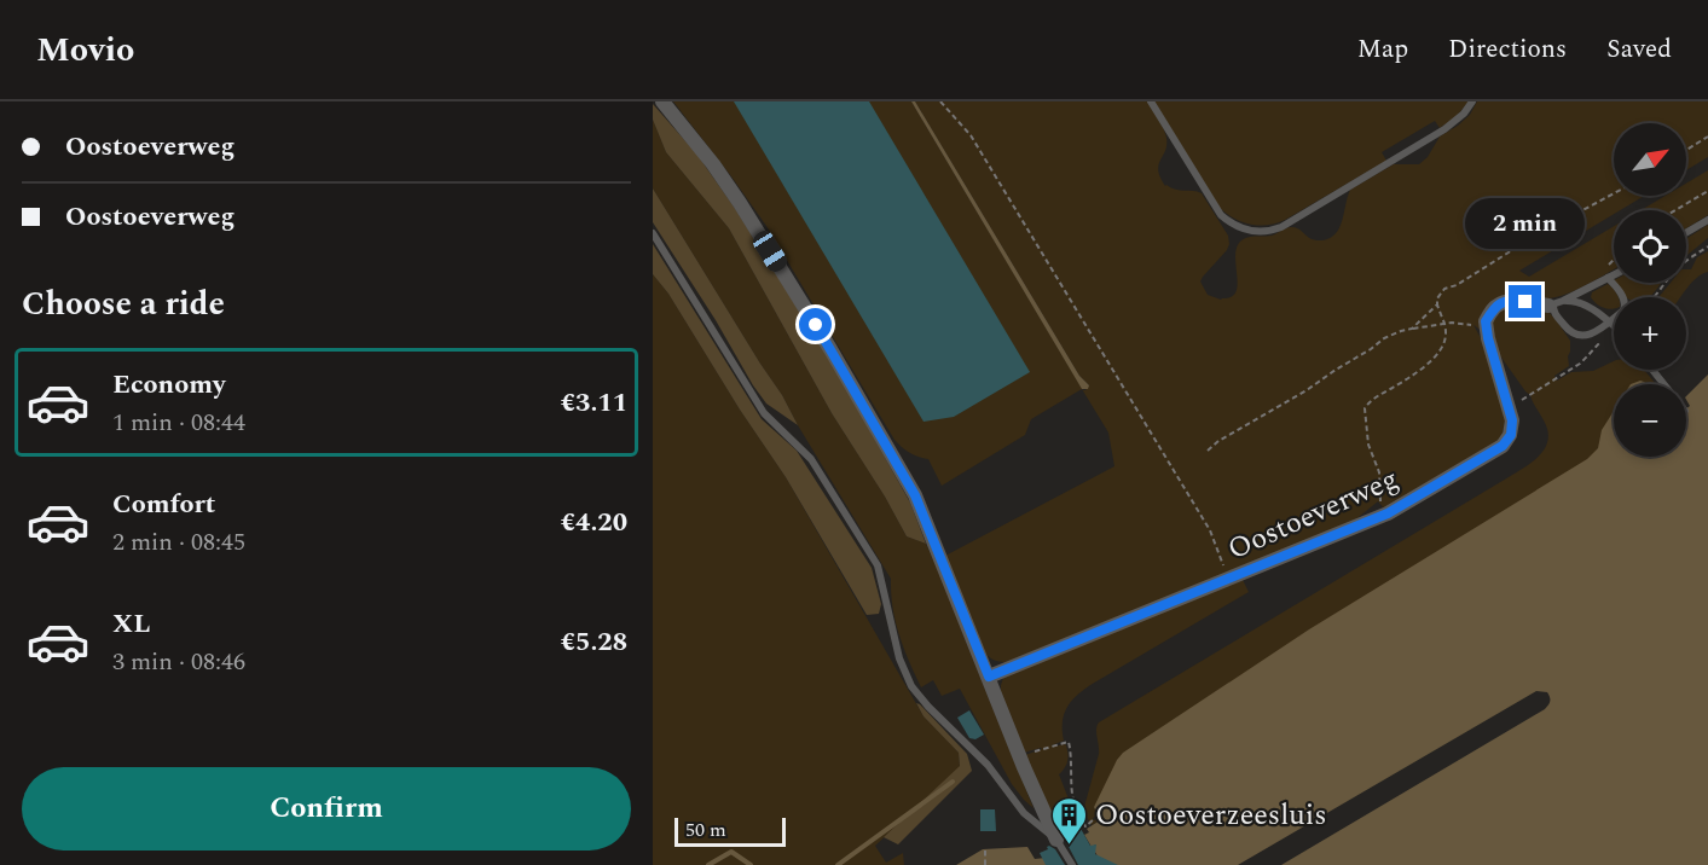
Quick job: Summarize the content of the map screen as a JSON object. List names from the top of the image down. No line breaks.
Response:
{"streets":{"street":["Oostoeverweg"]},"places":{"building":["Oostoeverzeesluis"]},"scale_bar":"50 m","north":"top right","page":{"header":"Movio","nav":["Map","Directions","Saved"],"banner":["Oostoeverweg","Oostoeverweg"],"map_buttons":["+","−"],"bubble":"2 min","heading":"Choose a ride","list":[{"name":"Economy","note":"1 min · 08:44","value":"€3.11"},{"name":"Comfort","note":"2 min · 08:45","value":"€4.20"},{"name":"XL","note":"3 min · 08:46","value":"€5.28"}],"buttons":"Confirm","scale":"50 m"}}
